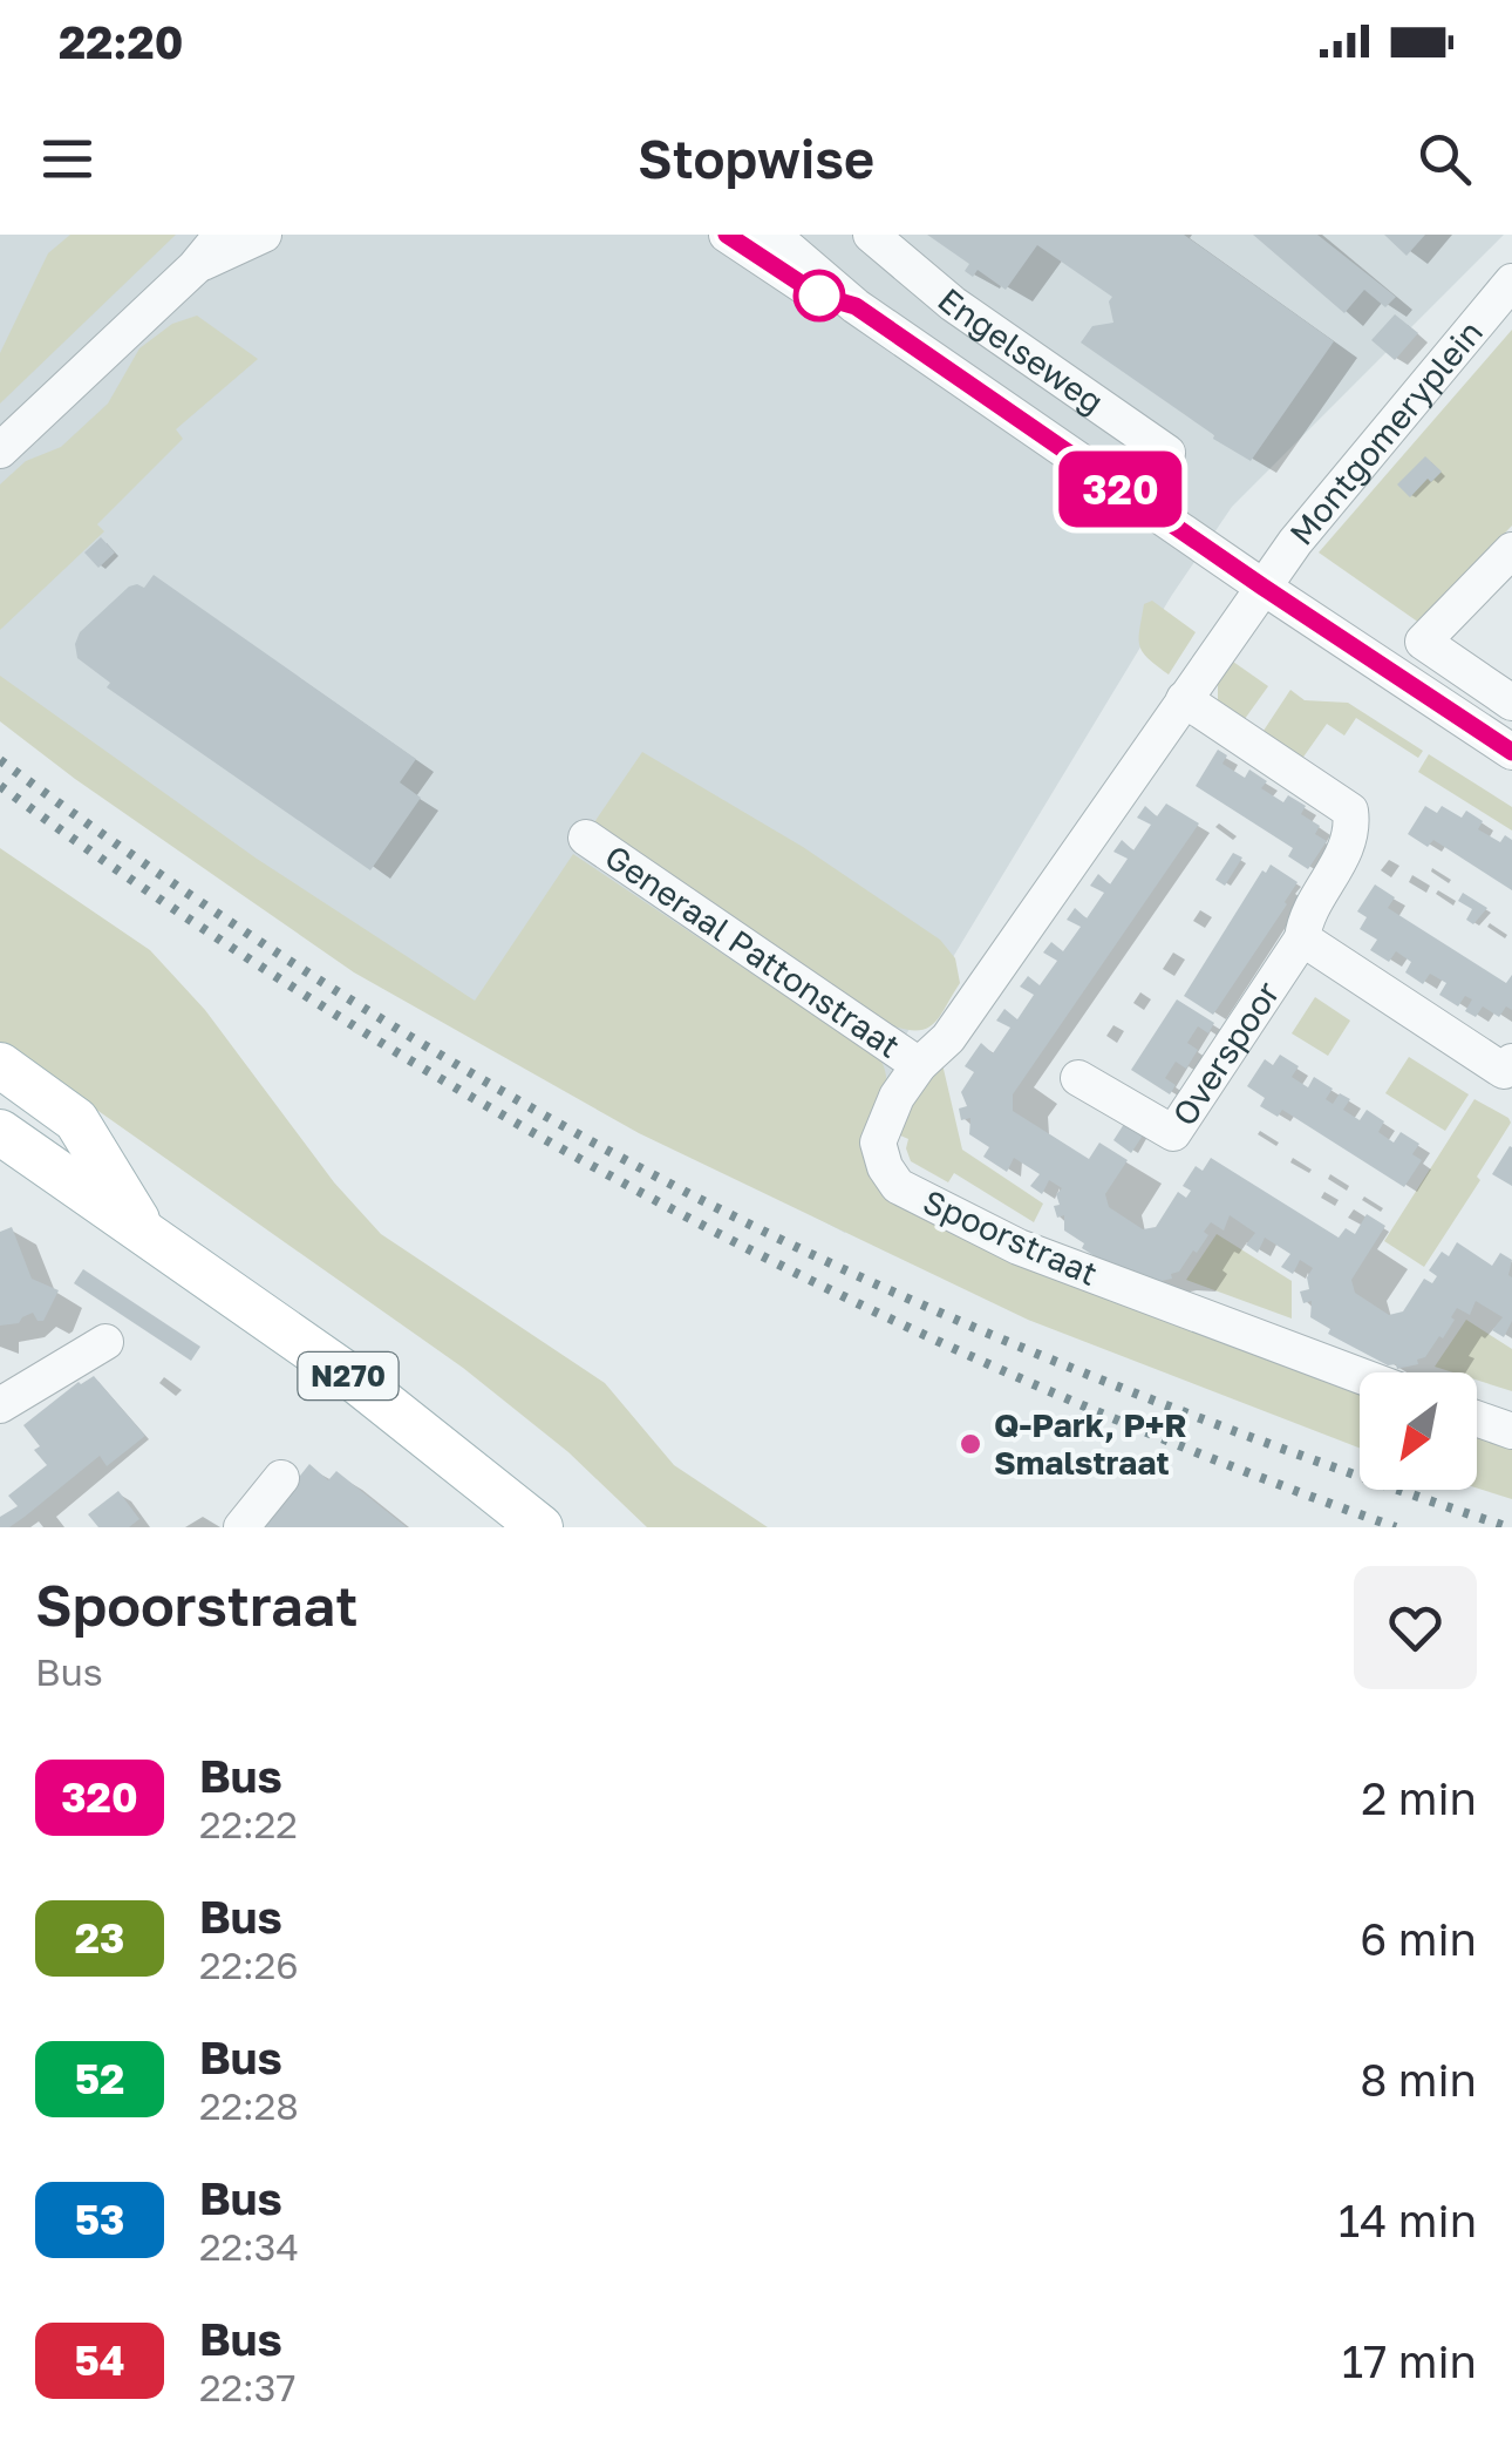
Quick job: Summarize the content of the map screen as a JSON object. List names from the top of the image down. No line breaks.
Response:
{"streets":{"main road":["N270"],"street":["Engelseweg","Montgomeryplein","Generaal Pattonstraat","Overspoor","Spoorstraat"]},"crossings":[["Engelseweg","Montgomeryplein"],["Engelseweg","Spoorstraat"],["Montgomeryplein","Spoorstraat"],["Generaal Pattonstraat","Spoorstraat"],["Overspoor","Spoorstraat"]],"places":["Q-Park, P+R Smalstraat"],"lines":["bus line 320"],"north":"bottom left","page":{"status":"22:20","header":"Stopwise","on_map":"320","heading":["Spoorstraat","Bus"],"list":[{"mark":"320","name":"Bus","note":"22:22","value":"2 min"},{"mark":"23","name":"Bus","note":"22:26","value":"6 min"},{"mark":"52","name":"Bus","note":"22:28","value":"8 min"},{"mark":"53","name":"Bus","note":"22:34","value":"14 min"},{"mark":"54","name":"Bus","note":"22:37","value":"17 min"}]}}
